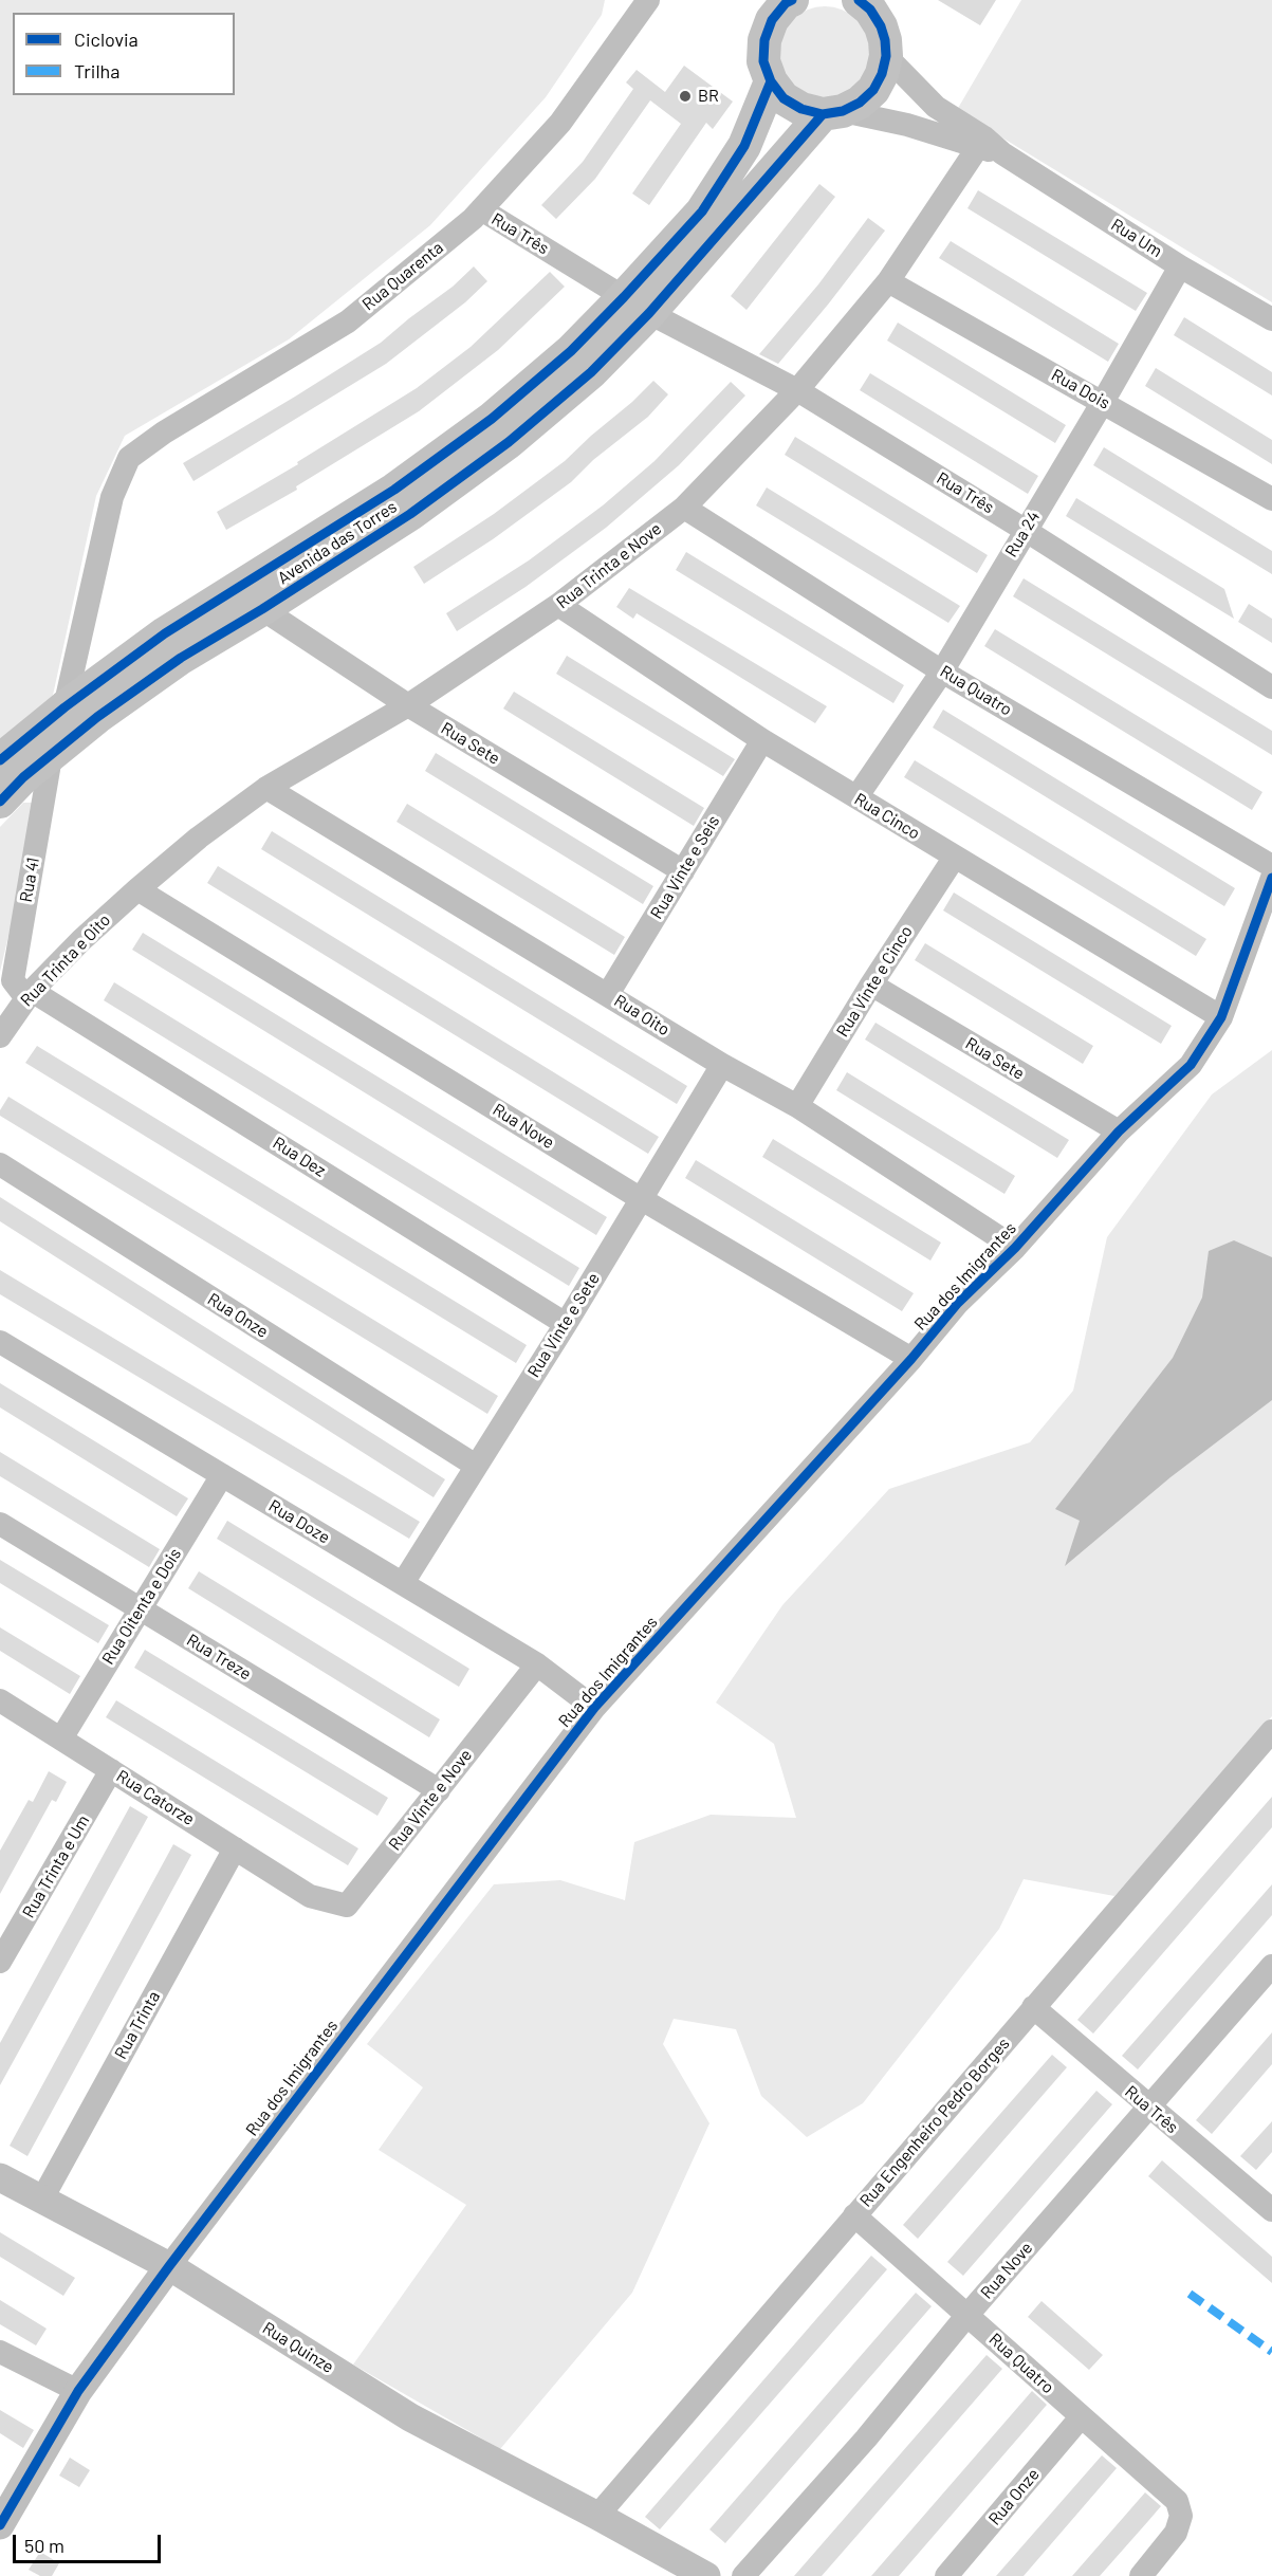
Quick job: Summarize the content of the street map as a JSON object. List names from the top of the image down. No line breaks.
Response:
{"streets":{"main road":["Avenida das Torres"],"street":["Rua Três","Rua Um","Rua Quarenta","Rua Dois","Rua 24","Rua Trinta e Nove","Rua Quatro","Rua Sete","Rua Cinco","Rua Vinte e Seis","Rua 41","Rua Trinta e Oito","Rua Vinte e Cinco","Rua Oito","Rua Nove","Rua Dez","Rua dos Imigrantes","Rua Onze","Rua Vinte e Sete","Rua Doze","Rua Oitenta e Dois","Rua Treze","Rua Catorze","Rua Vinte e Nove","Rua Trinta e Um","Rua Trinta","Rua Engenheiro Pedro Borges","Rua Quinze"]},"crossings":[["Rua Três","Rua Quarenta"],["Rua Três","Rua 24"],["Rua Três","Avenida das Torres"],["Rua Três","Rua Trinta e Nove"],["Rua Três","Rua Nove"],["Rua Três","Rua Engenheiro Pedro Borges"],["Rua Um","Rua 24"],["Rua Um","Avenida das Torres"],["Rua Um","Rua Trinta e Nove"],["Rua Quarenta","Avenida das Torres"],["Rua Dois","Rua 24"],["Rua Dois","Rua Trinta e Nove"],["Rua 24","Rua Quatro"],["Rua 24","Rua Cinco"],["Avenida das Torres","Rua Sete"],["Avenida das Torres","Rua 41"],["Rua Trinta e Nove","Rua Quatro"],["Rua Trinta e Nove","Rua Sete"],["Rua Trinta e Nove","Rua Cinco"],["Rua Trinta e Nove","Rua Trinta e Oito"],["Rua Trinta e Nove","Rua Oito"],["Rua Trinta e Nove","Rua Nove"],["Rua Quatro","Rua Nove"],["Rua Quatro","Rua Onze"],["Rua Quatro","Rua Engenheiro Pedro Borges"],["Rua Sete","Rua Vinte e Seis"],["Rua Sete","Rua Vinte e Cinco"],["Rua Sete","Rua dos Imigrantes"],["Rua Cinco","Rua Vinte e Seis"],["Rua Cinco","Rua Vinte e Cinco"],["Rua Cinco","Rua dos Imigrantes"],["Rua Vinte e Seis","Rua Oito"],["Rua 41","Rua Trinta e Oito"],["Rua 41","Rua Dez"],["Rua Trinta e Oito","Rua Nove"],["Rua Trinta e Oito","Rua Dez"],["Rua Vinte e Cinco","Rua Oito"],["Rua Oito","Rua dos Imigrantes"],["Rua Oito","Rua Vinte e Sete"],["Rua Nove","Rua dos Imigrantes"],["Rua Nove","Rua Vinte e Sete"],["Rua Dez","Rua Vinte e Sete"],["Rua dos Imigrantes","Rua Doze"],["Rua dos Imigrantes","Rua Quinze"],["Rua Onze","Rua Vinte e Sete"],["Rua Vinte e Sete","Rua Doze"],["Rua Doze","Rua Oitenta e Dois"],["Rua Doze","Rua Vinte e Nove"],["Rua Oitenta e Dois","Rua Treze"],["Rua Oitenta e Dois","Rua Catorze"],["Rua Treze","Rua Vinte e Nove"],["Rua Catorze","Rua Vinte e Nove"],["Rua Catorze","Rua Trinta e Um"],["Rua Catorze","Rua Trinta"],["Rua Trinta","Rua Quinze"],["Rua Engenheiro Pedro Borges","Rua Quinze"]],"places":["BR"],"legend":["Ciclovia","Trilha"],"scale_bar":"50 m"}
